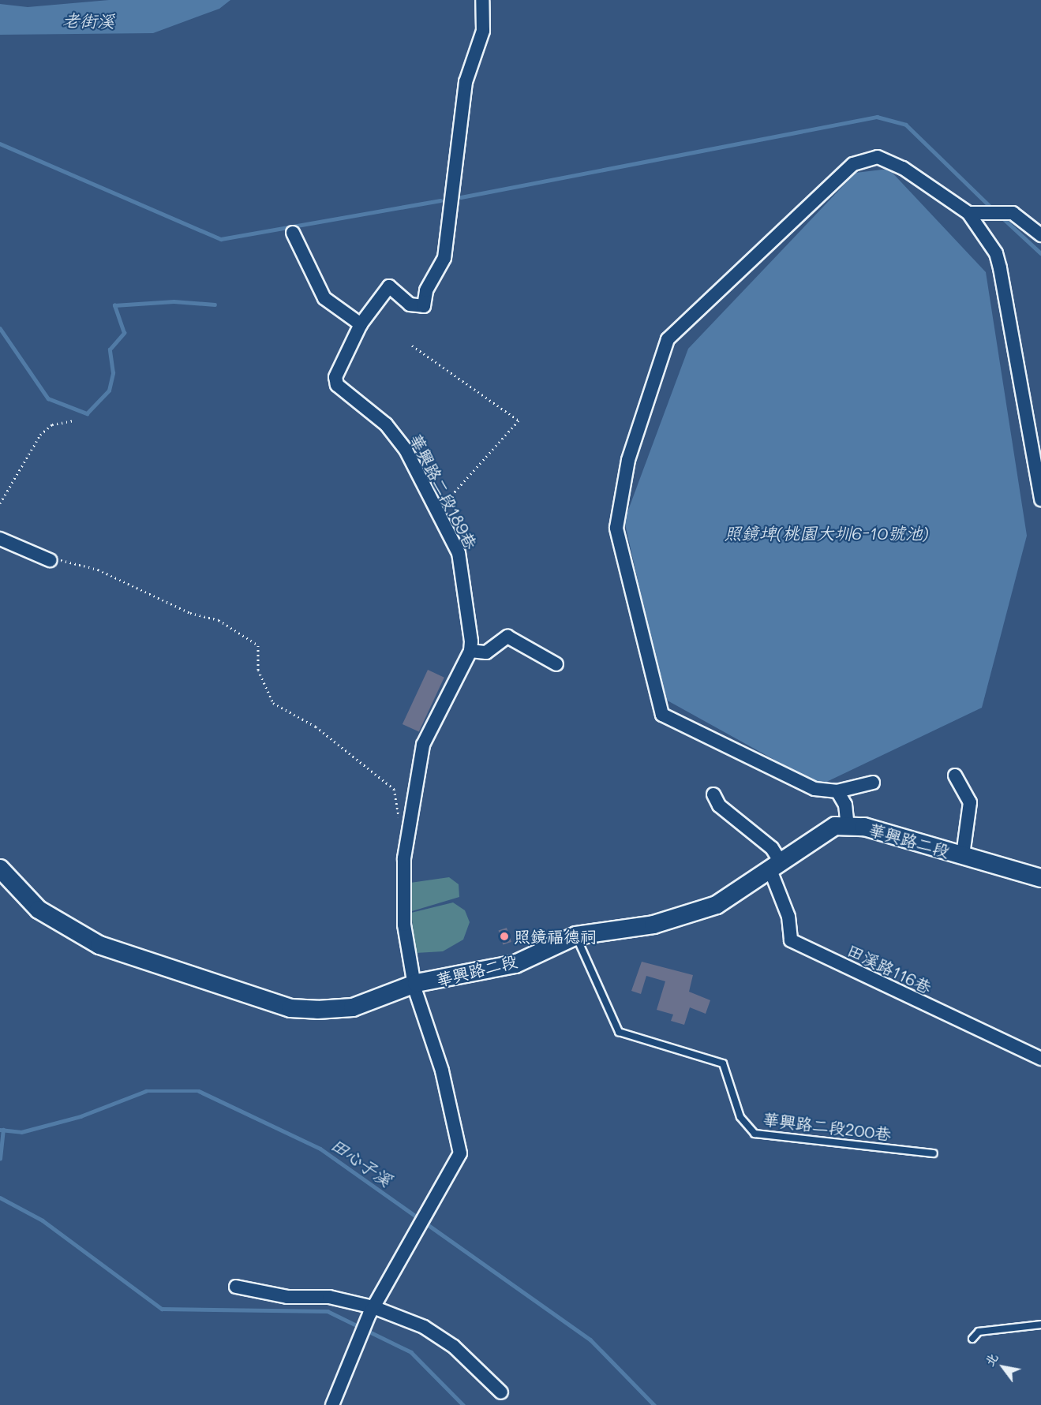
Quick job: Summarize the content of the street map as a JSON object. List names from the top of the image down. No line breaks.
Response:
{"streets":{"street":["華興路二段189巷","華興路二段","田溪路116巷"],"lane":["華興路二段200巷"]},"crossings":[["華興路二段189巷","華興路二段"],["華興路二段","田溪路116巷"],["華興路二段","華興路二段200巷"]],"water":["老街溪","照鏡埤(桃園大圳6-10號池)","田心子溪"],"places":["照鏡福德祠"],"north":"top left"}
